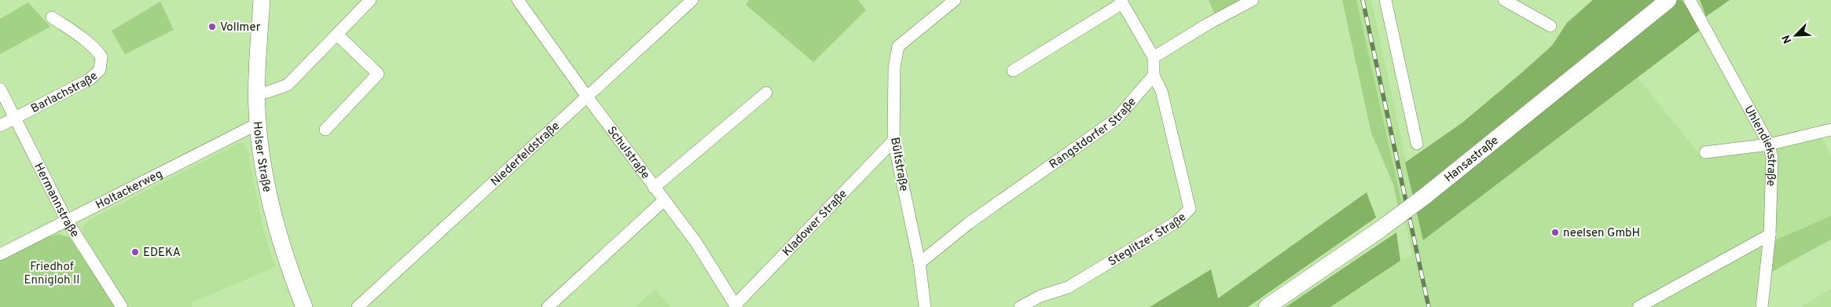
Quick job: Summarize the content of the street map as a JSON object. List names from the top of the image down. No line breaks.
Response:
{"streets":{"main road":["Holser Straße","Hansastraße"],"street":["Barlachstraße","Rangstdorfer Straße","Uhlendiekstraße","Niederfeldstraße","Schulstraße","Bültstraße","Holtackerweg","Hermannstraße","Kladower Straße","Steglitzer Straße"]},"crossings":[["Barlachstraße","Hermannstraße"],["Rangstdorfer Straße","Bültstraße"],["Rangstdorfer Straße","Steglitzer Straße"],["Niederfeldstraße","Schulstraße"],["Schulstraße","Kladower Straße"],["Holser Straße","Holtackerweg"],["Bültstraße","Kladower Straße"],["Holtackerweg","Hermannstraße"]],"parks":["Friedhof Ennigloh II"],"places":["Vollmer","neelsen GmbH","EDEKA"],"north":"bottom left"}
